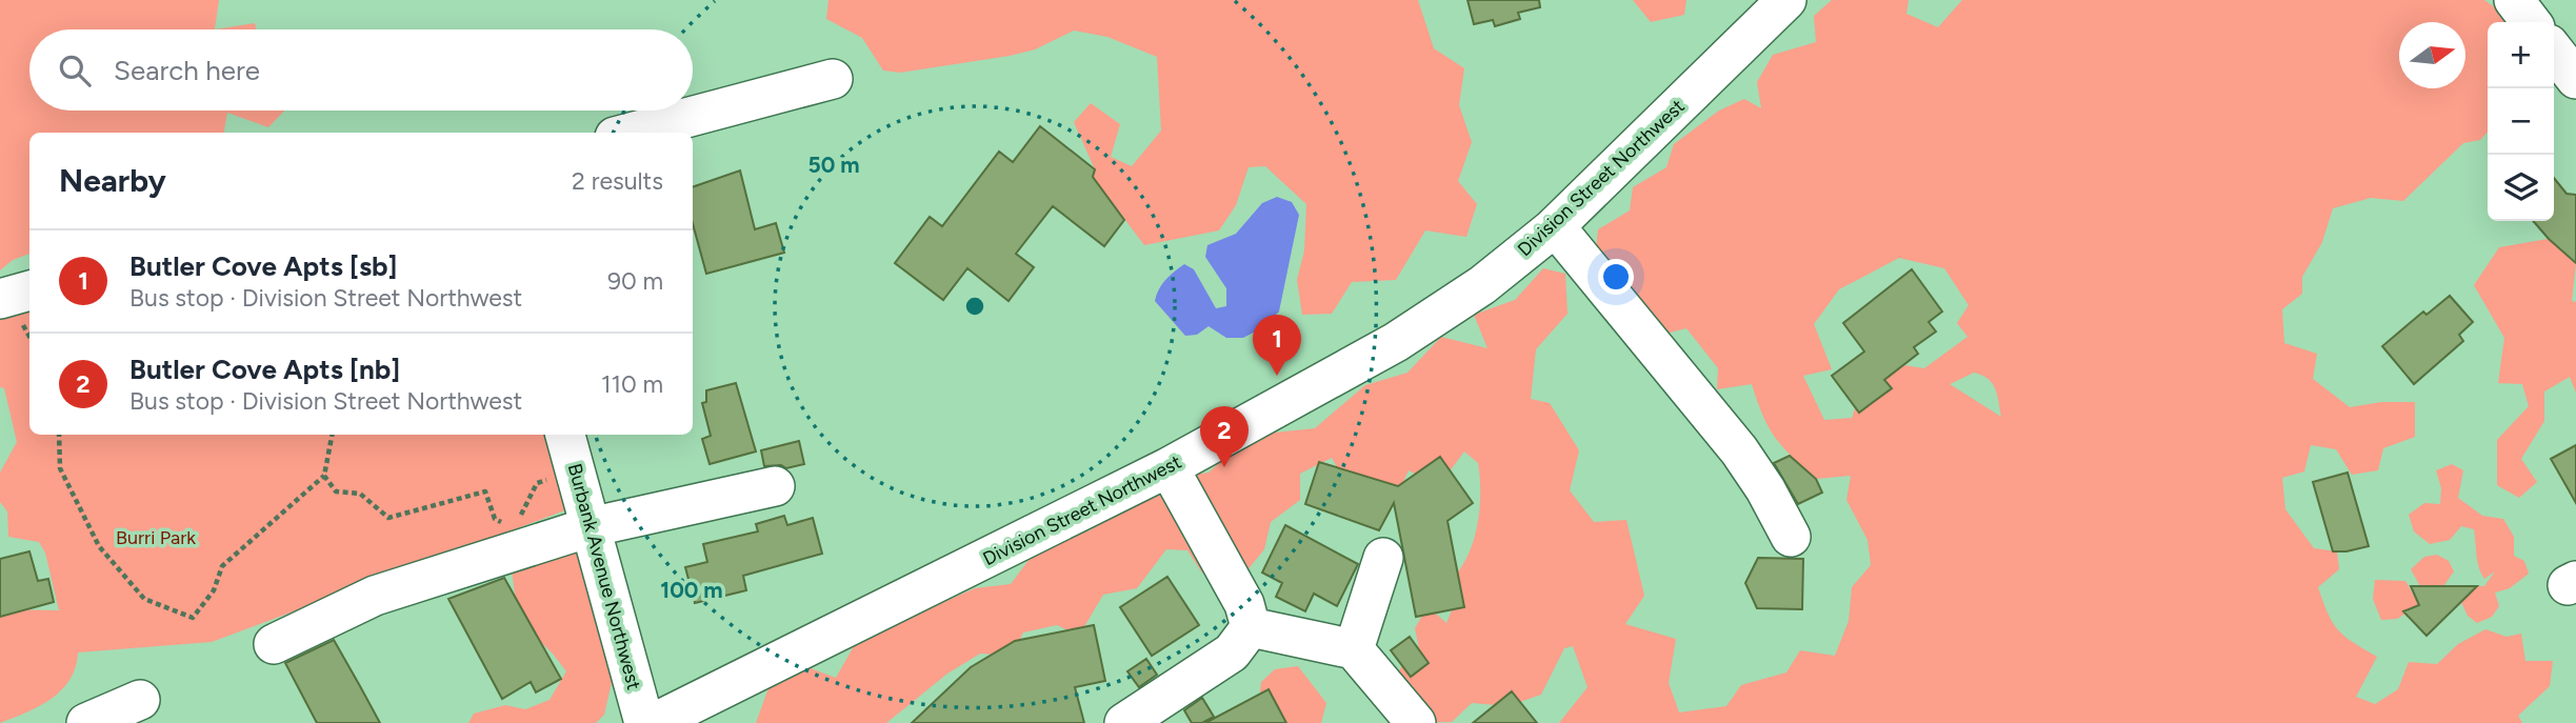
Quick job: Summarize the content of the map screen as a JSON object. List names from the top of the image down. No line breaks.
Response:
{"streets":{"street":["Division Street Northwest","Burbank Avenue Northwest"]},"parks":["Burri Park"],"north":"right","page":{"map_buttons":["+","−"],"search":"Search here","heading":["Nearby","2 results"],"list":[{"mark":"1","name":"Butler Cove Apts [sb]","note":"Bus stop · Division Street Northwest","value":"90 m"},{"mark":"2","name":"Butler Cove Apts [nb]","note":"Bus stop · Division Street Northwest","value":"110 m"}],"pins":["1","2"]},"rings":["50 m","100 m"]}
